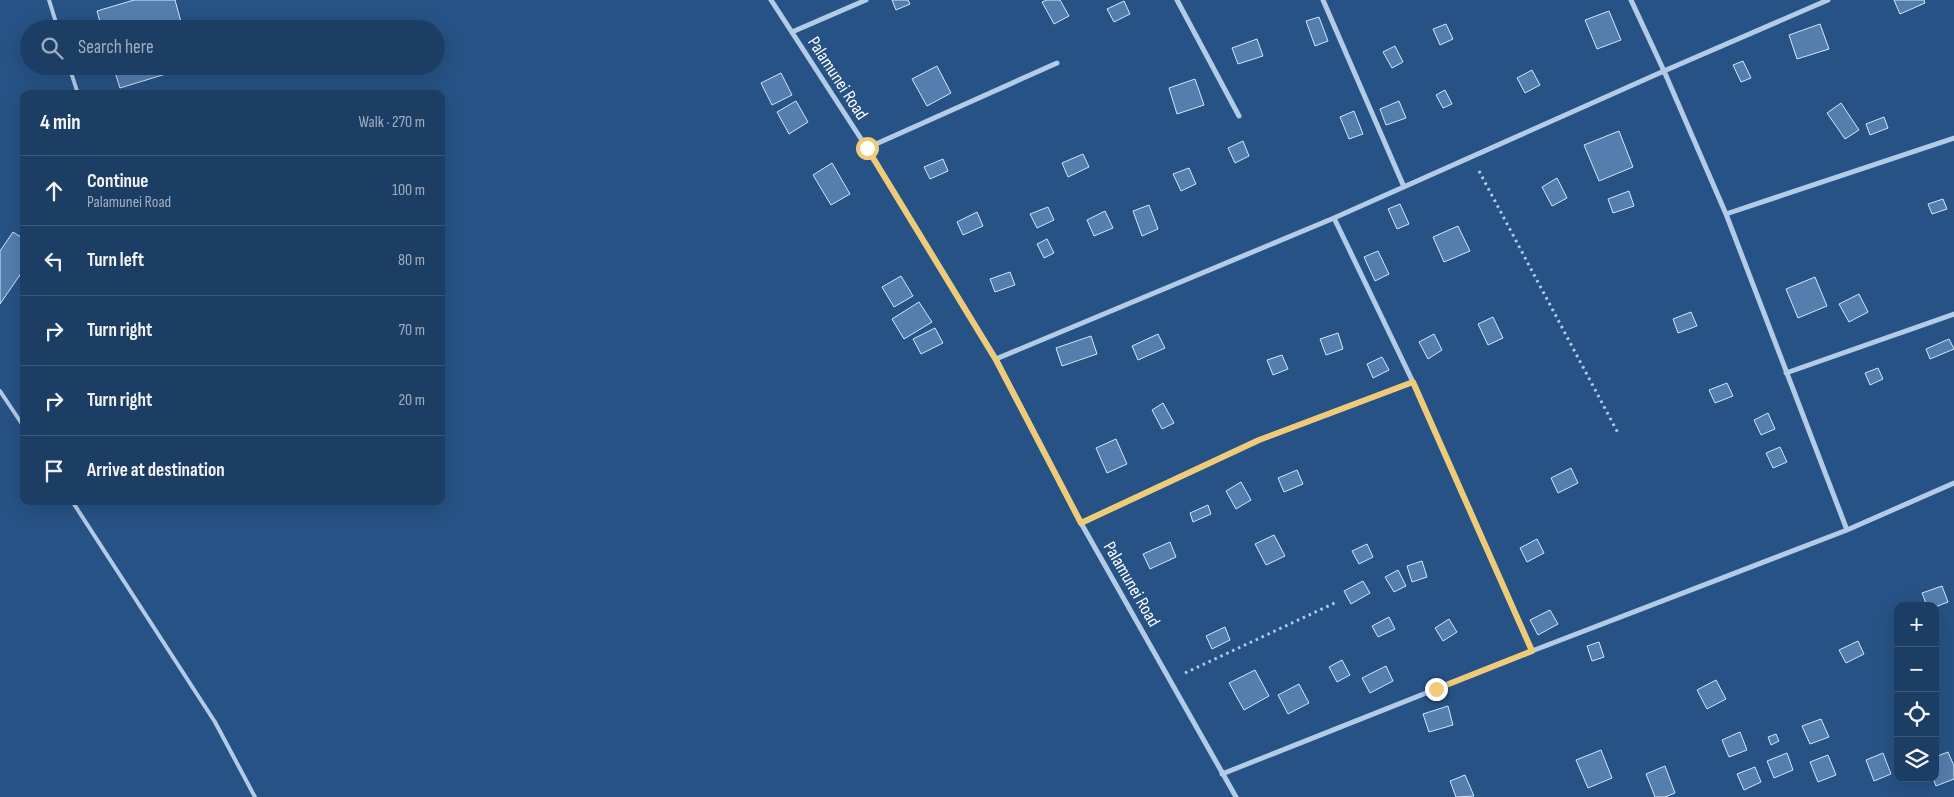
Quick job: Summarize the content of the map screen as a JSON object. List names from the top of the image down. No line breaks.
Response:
{"streets":{"street":["Palamunei Road"]},"page":{"search":"Search here","heading":["4 min","Walk · 270 m"],"list":[["Continue","Palamunei Road","100 m"],["Turn left","80 m"],["Turn right","70 m"],["Turn right","20 m"],"Arrive at destination"],"map_buttons":["+","−"]}}
